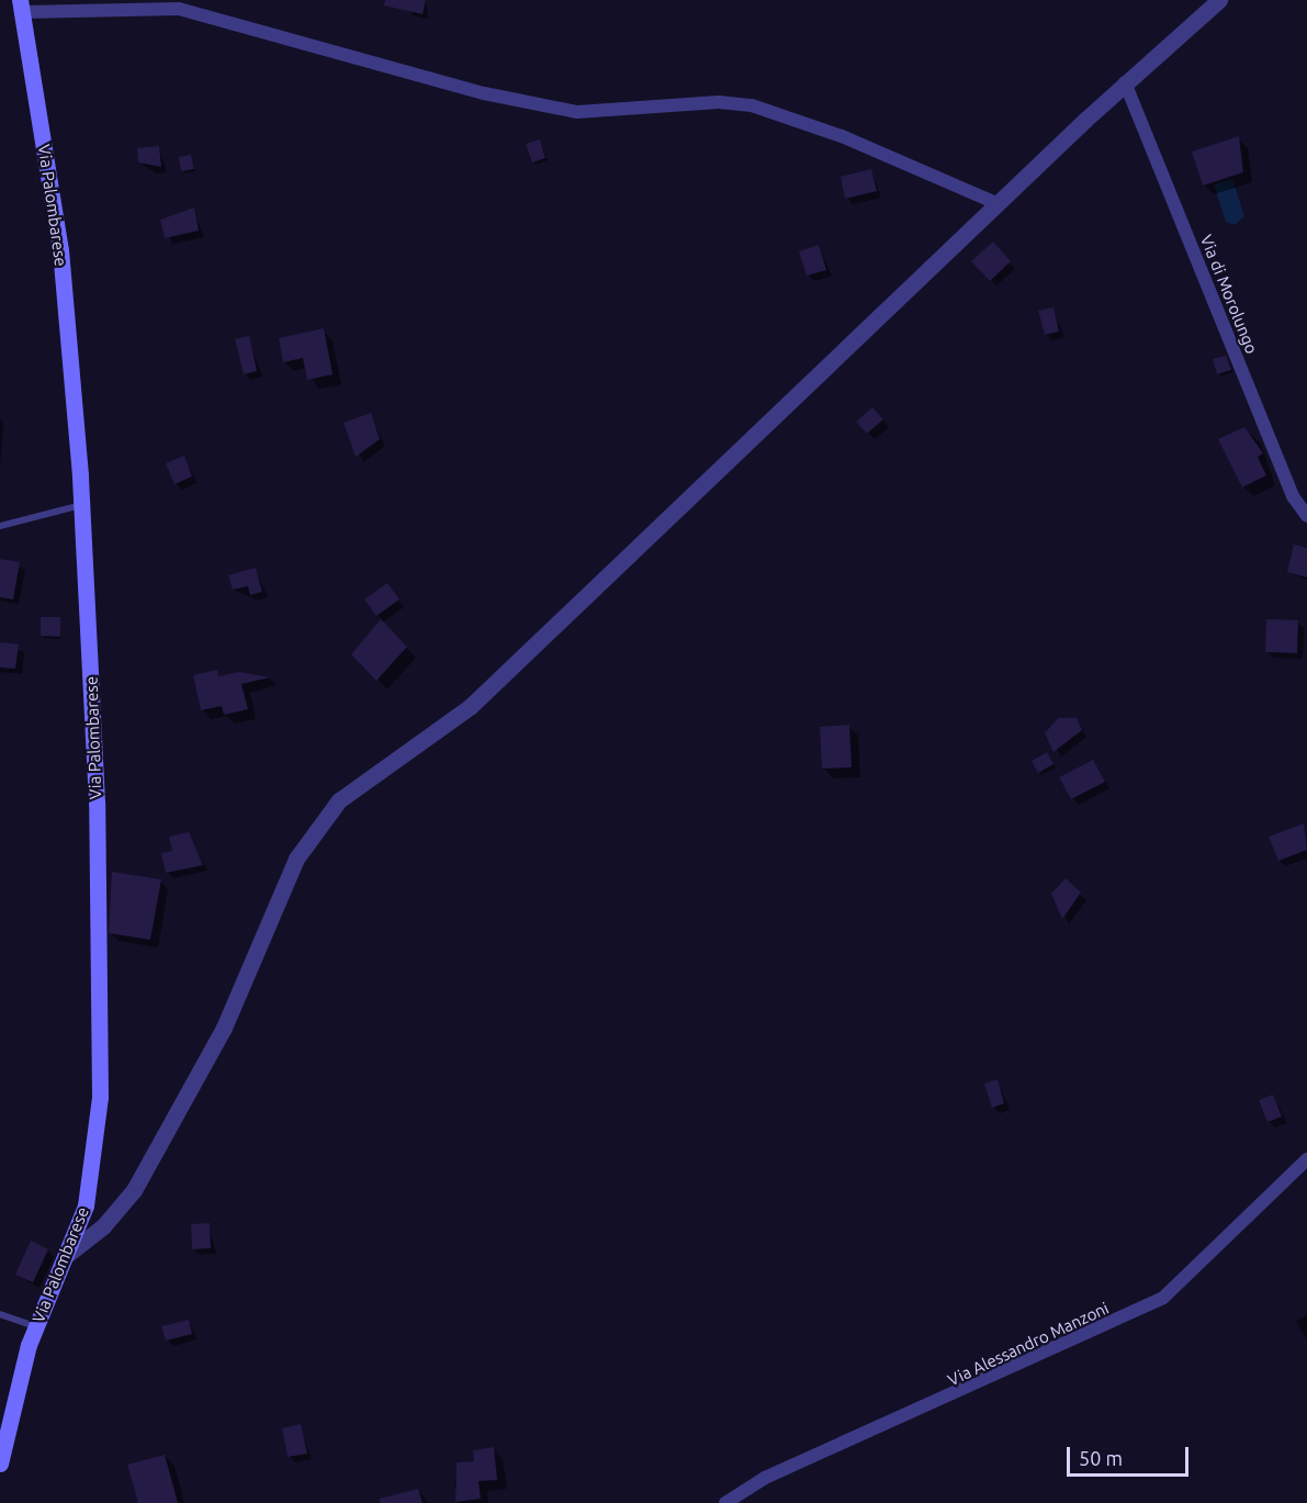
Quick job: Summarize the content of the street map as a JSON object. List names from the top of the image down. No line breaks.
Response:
{"streets":{"main road":["Via Palombarese"],"street":["Via di Morolungo","Via Alessandro Manzoni"]},"scale_bar":"50 m"}
